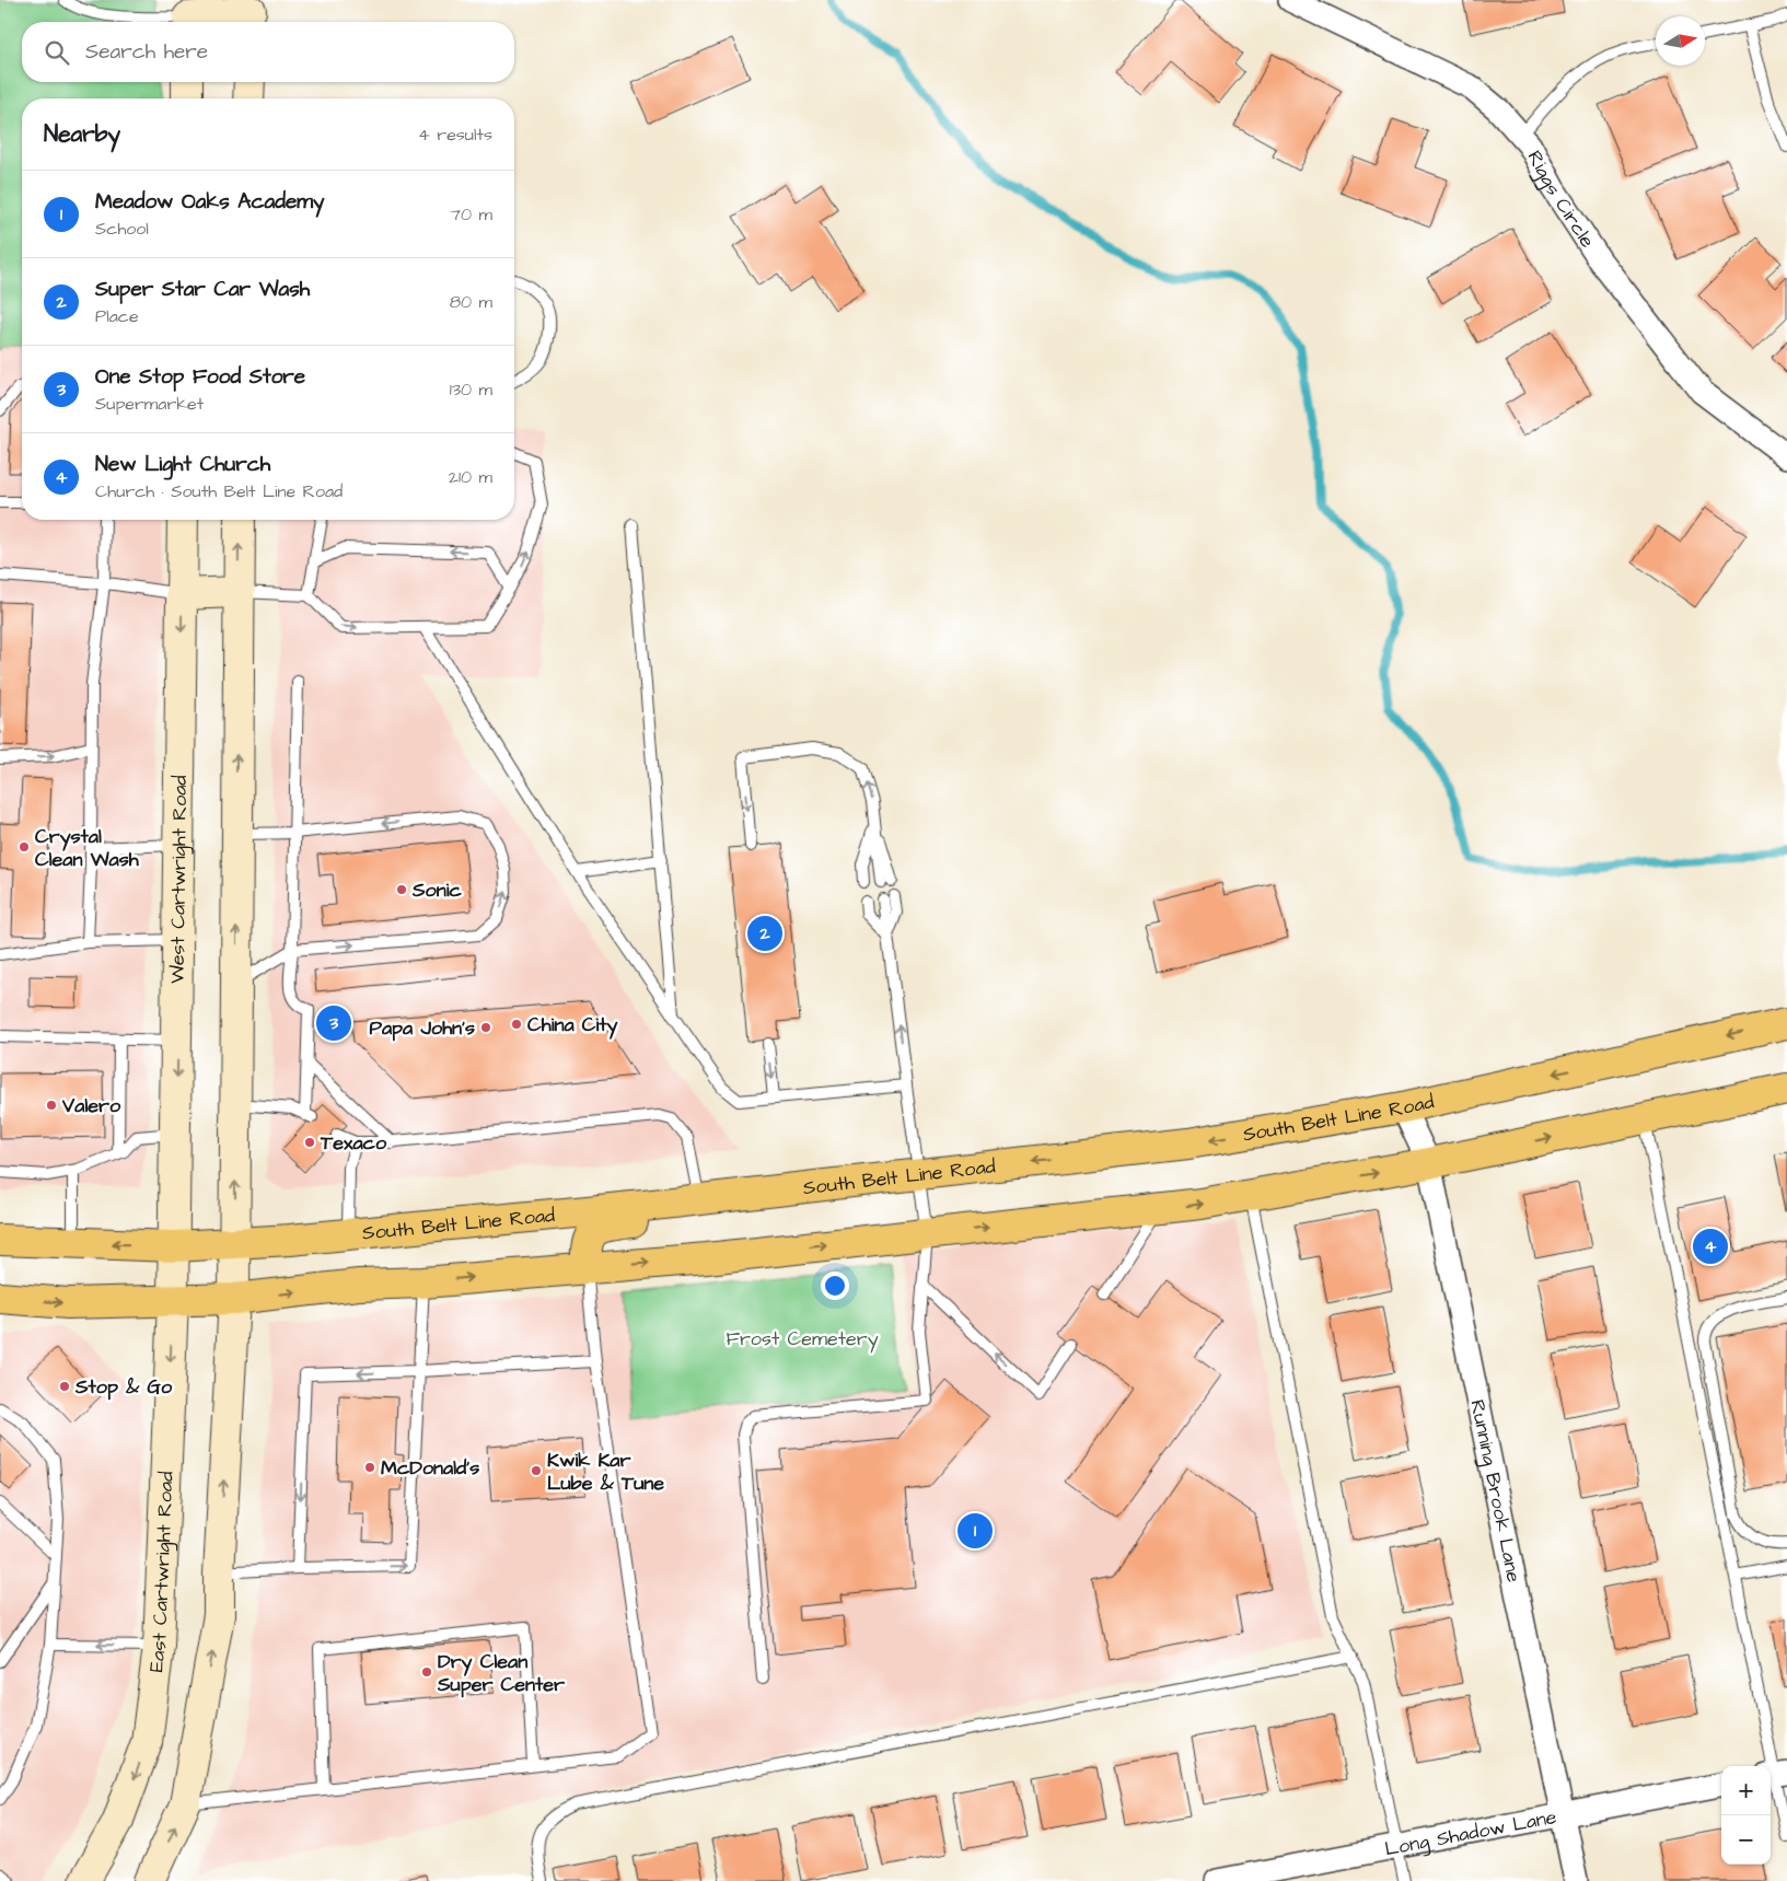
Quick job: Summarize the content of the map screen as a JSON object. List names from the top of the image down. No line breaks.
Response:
{"streets":{"main road":["West Cartwright Road","South Belt Line Road","East Cartwright Road"],"street":["Riggs Circle","Running Brook Lane","Long Shadow Lane"]},"crossings":[["West Cartwright Road","South Belt Line Road"],["West Cartwright Road","East Cartwright Road"],["South Belt Line Road","Running Brook Lane"],["South Belt Line Road","East Cartwright Road"],["Running Brook Lane","Long Shadow Lane"]],"parks":["Frost Cemetery"],"places":["Crystal Clean Wash","Sonic","China City","Papa John's","Valero","Texaco","Stop & Go","McDonald's","Kwik Kar Lube & Tune","Dry Clean Super Center"],"north":"right","page":{"search":"Search here","heading":["Nearby","4 results"],"list":[{"mark":"1","name":"Meadow Oaks Academy","note":"School","value":"70 m"},{"mark":"2","name":"Super Star Car Wash","note":"Place","value":"80 m"},{"mark":"3","name":"One Stop Food Store","note":"Supermarket","value":"130 m"},{"mark":"4","name":"New Light Church","note":"Church · South Belt Line Road","value":"210 m"}],"pins":["2","3","4","1"],"map_buttons":["+","−"]}}
